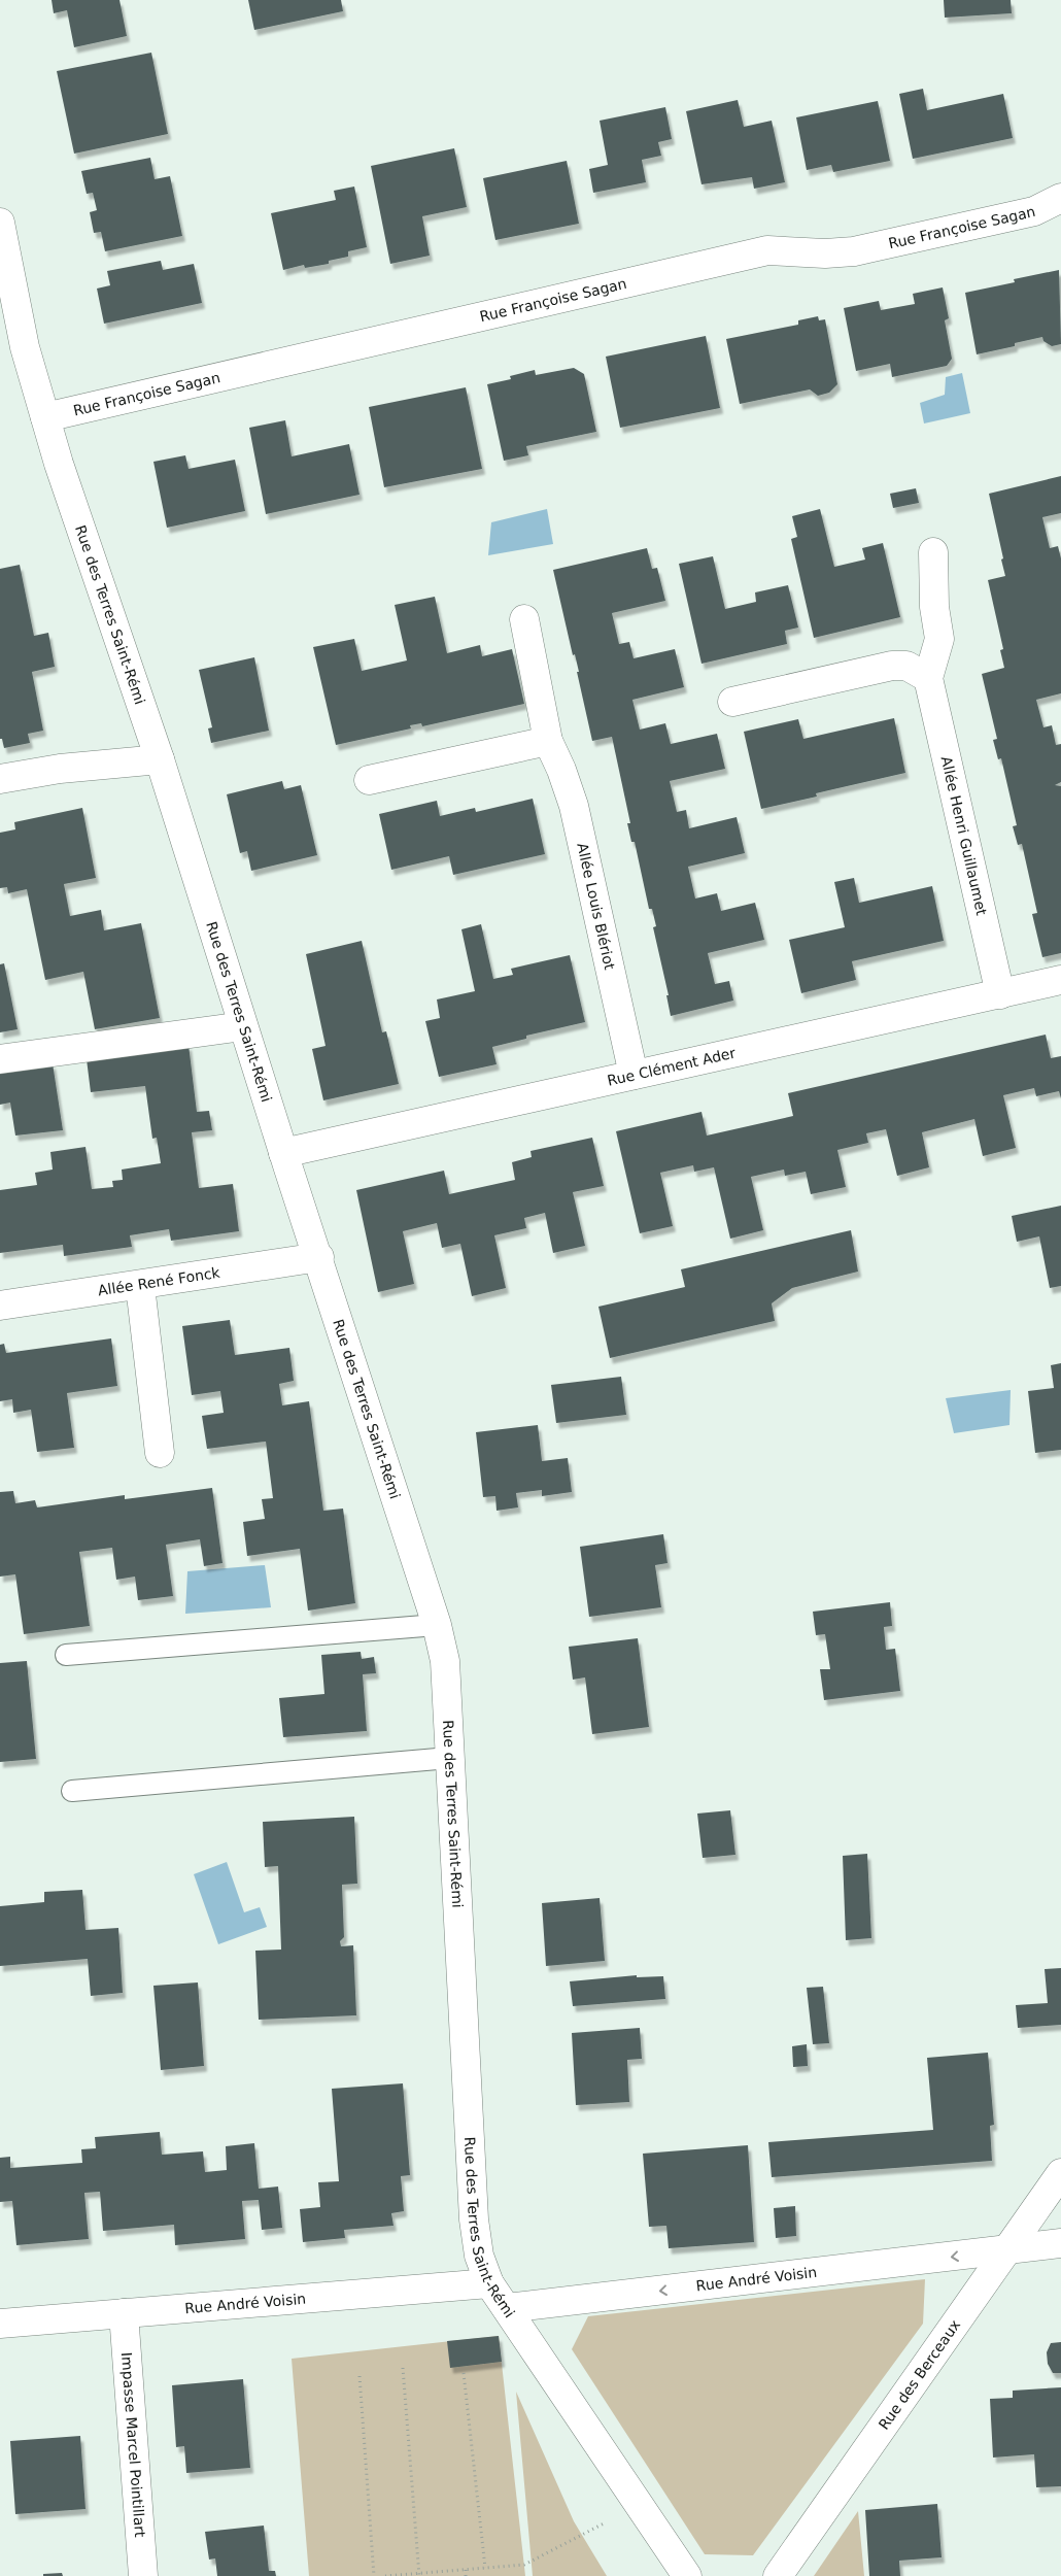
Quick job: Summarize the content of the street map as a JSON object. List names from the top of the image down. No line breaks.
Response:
{"streets":{"street":["Rue Françoise Sagan","Rue des Terres Saint-Rémi","Allée Henri Guillaumet","Allée Louis Blériot","Rue Clément Ader","Allée René Fonck","Rue André Voisin","Rue des Berceaux","Impasse Marcel Pointillart"]},"crossings":[["Rue Françoise Sagan","Rue des Terres Saint-Rémi"],["Rue des Terres Saint-Rémi","Rue Clément Ader"],["Rue des Terres Saint-Rémi","Allée René Fonck"],["Rue des Terres Saint-Rémi","Rue André Voisin"],["Allée Henri Guillaumet","Rue Clément Ader"],["Allée Louis Blériot","Rue Clément Ader"],["Rue André Voisin","Rue des Berceaux"],["Rue André Voisin","Impasse Marcel Pointillart"]],"one_way":["Rue André Voisin"]}
